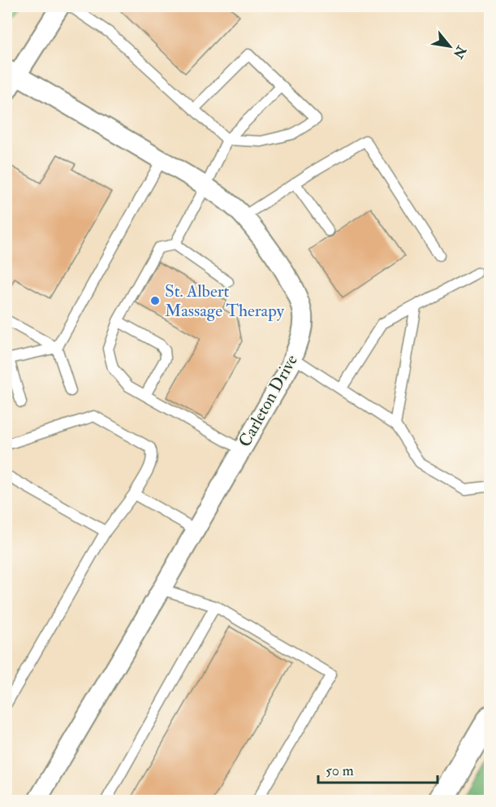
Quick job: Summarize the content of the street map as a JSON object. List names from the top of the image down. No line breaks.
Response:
{"streets":{"street":["Carleton Drive"]},"places":["St. Albert Massage Therapy"],"scale_bar":"50 m","north":"bottom right"}
